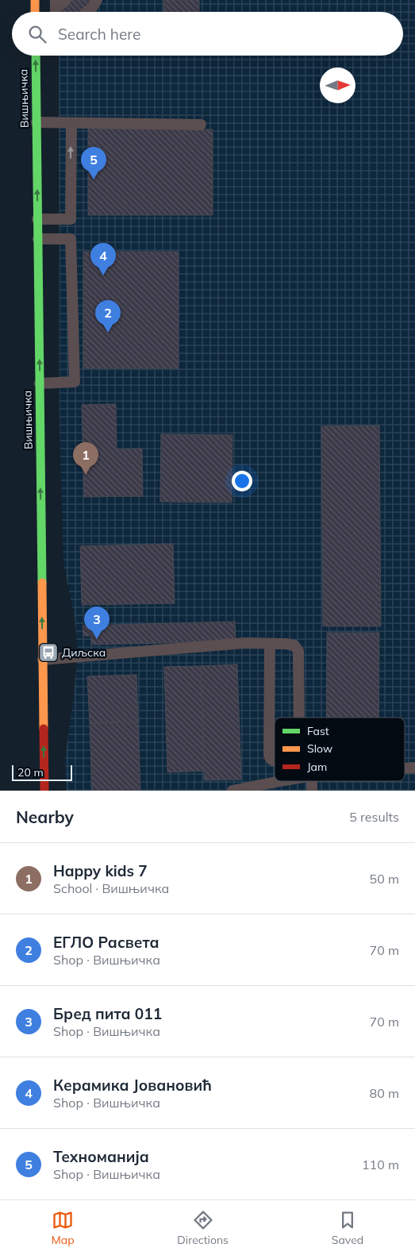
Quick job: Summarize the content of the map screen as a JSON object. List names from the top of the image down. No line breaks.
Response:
{"streets":{"main road":["Вишњичка"]},"one_way":["Вишњичка"],"places":{"bus stop":["Диљска"]},"legend":["Fast","Slow","Jam"],"scale_bar":"20 m","north":"right","page":{"search":"Search here","pins":["5","4","2","1","3"],"scale":"20 m","heading":["Nearby","5 results"],"list":[{"mark":"1","name":"Happy kids 7","note":"School · Вишњичка","value":"50 m"},{"mark":"2","name":"ЕГЛО Расвета","note":"Shop · Вишњичка","value":"70 m"},{"mark":"3","name":"Бред пита 011","note":"Shop · Вишњичка","value":"70 m"},{"mark":"4","name":"Керамика Јовановић","note":"Shop · Вишњичка","value":"80 m"},{"mark":"5","name":"Техноманија","note":"Shop · Вишњичка","value":"110 m"}],"nav":["Map","Directions","Saved"]}}
